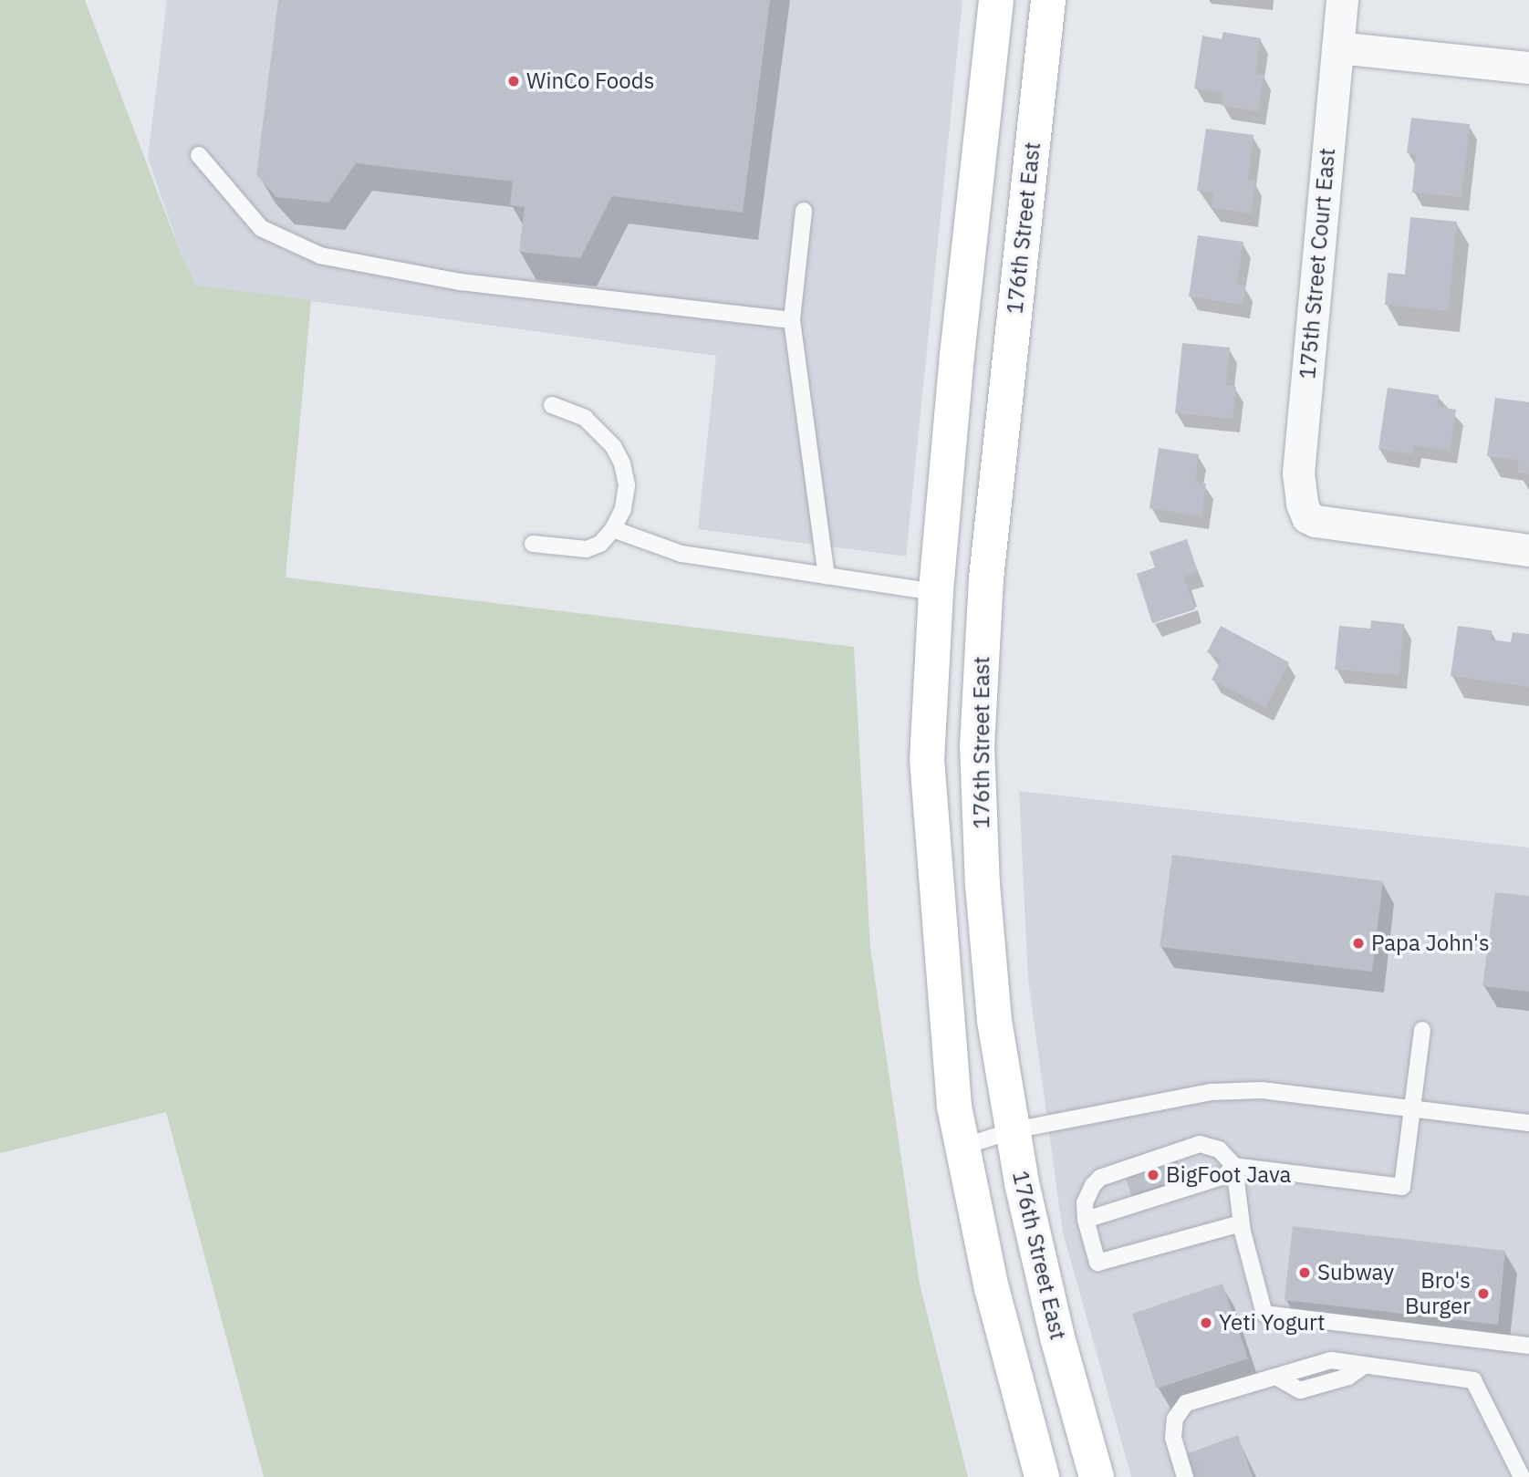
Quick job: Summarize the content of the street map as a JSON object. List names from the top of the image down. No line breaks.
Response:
{"streets":{"main road":["176th Street East"],"street":["175th Street Court East"]},"places":["WinCo Foods","Papa John's","BigFoot Java","Subway","Bro's Burger","Yeti Yogurt"]}
